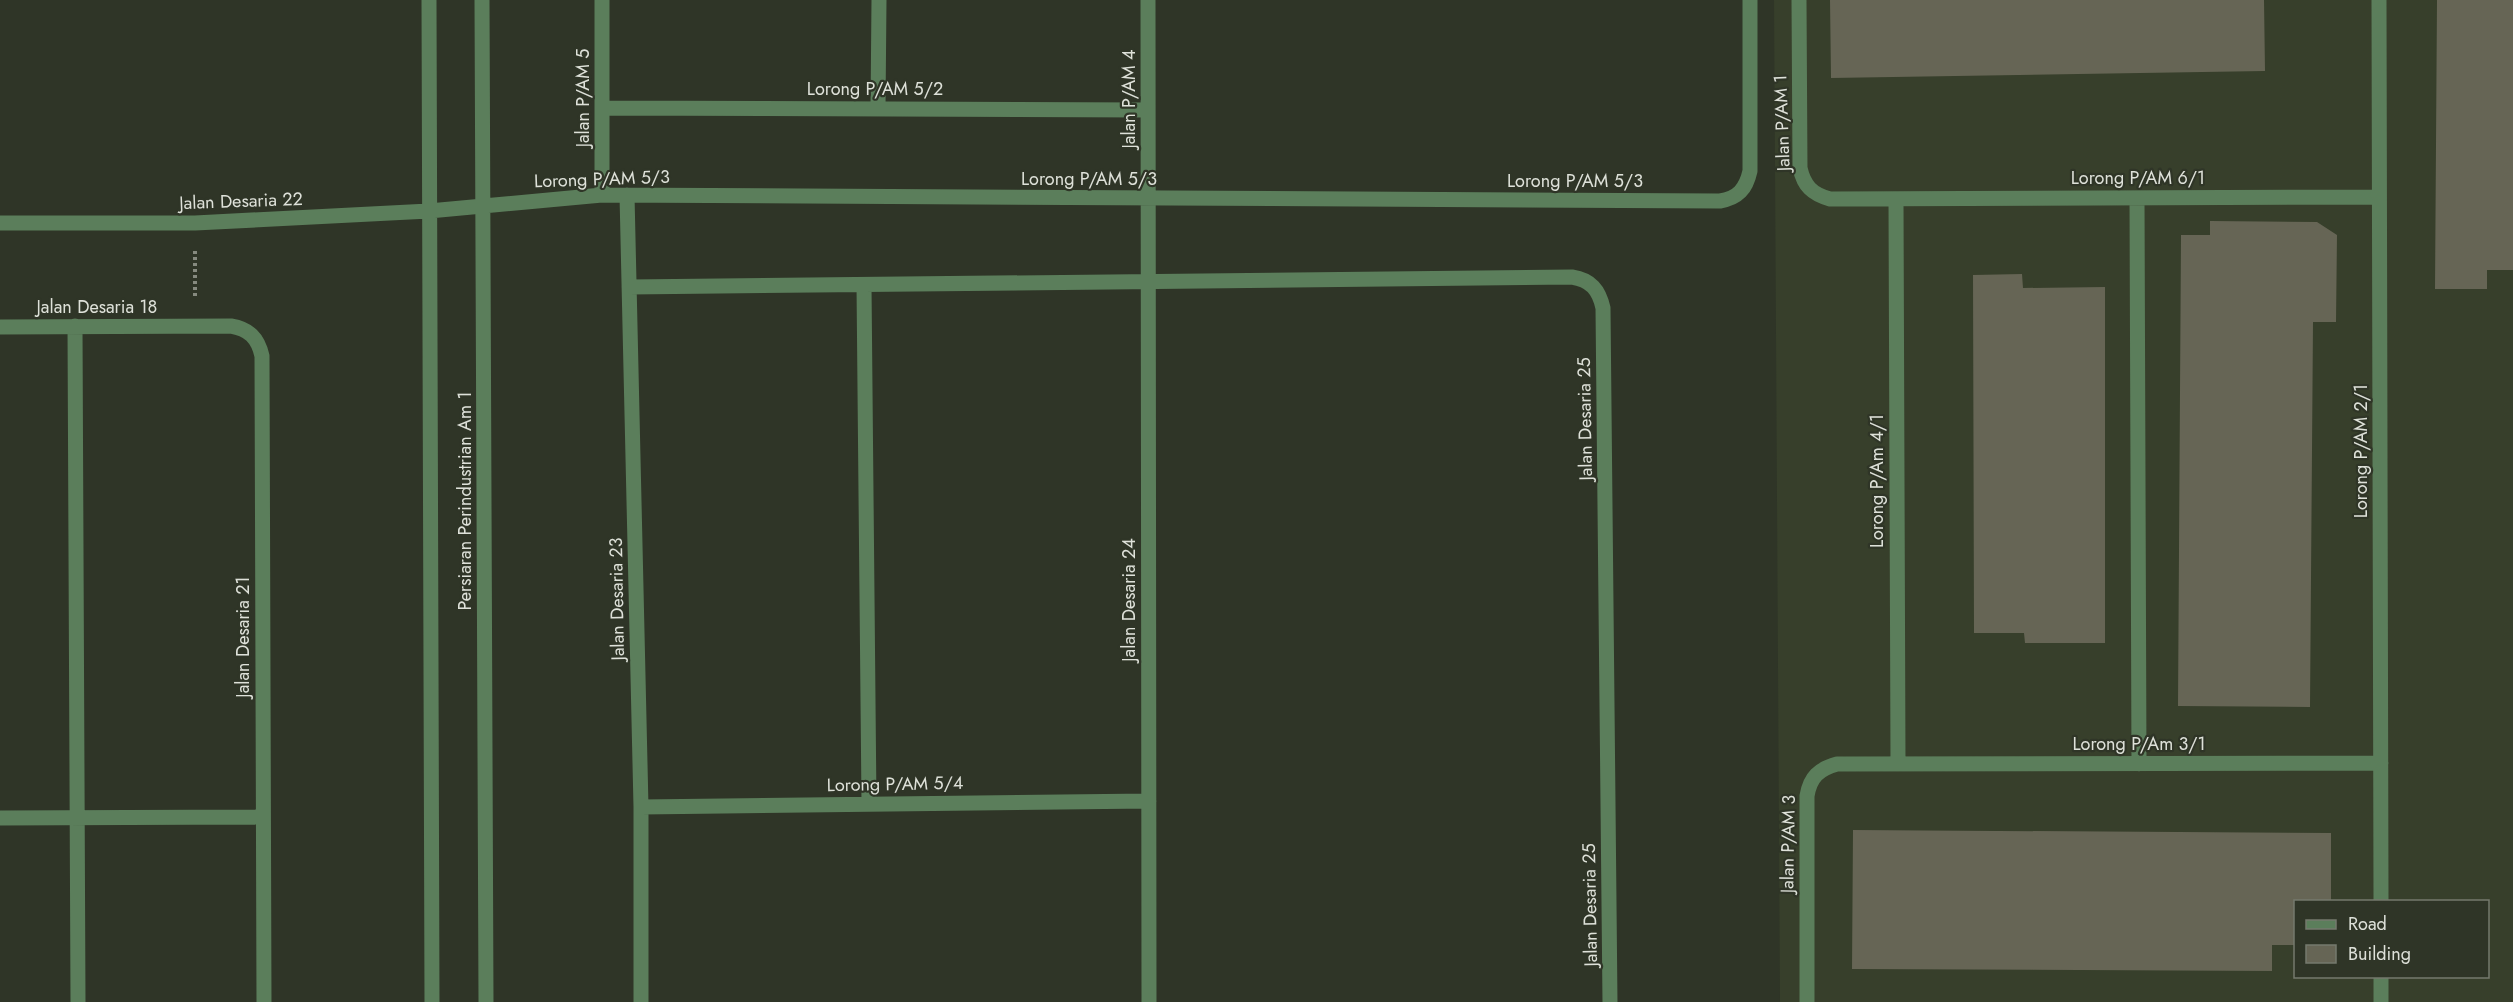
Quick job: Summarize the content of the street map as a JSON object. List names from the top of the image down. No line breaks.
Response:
{"streets":{"street":["Lorong P/AM 5/2","Jalan P/AM 5","Jalan P/AM 4","Jalan P/AM 1","Lorong P/AM 6/1","Lorong P/AM 5/3","Jalan Desaria 22","Jalan Desaria 18","Jalan Desaria 25","Lorong P/AM 2/1","Lorong P/Am 4/1","Persiaran Perindustrian Am 1","Jalan Desaria 23","Jalan Desaria 24","Jalan Desaria 21","Lorong P/Am 3/1","Lorong P/AM 5/4","Jalan P/AM 3"]},"crossings":[["Lorong P/AM 5/2","Jalan P/AM 5"],["Lorong P/AM 5/2","Jalan P/AM 4"],["Jalan P/AM 5","Lorong P/AM 5/3"],["Jalan P/AM 4","Lorong P/AM 5/3"],["Jalan P/AM 4","Jalan Desaria 24"],["Jalan P/AM 1","Lorong P/AM 6/1"],["Jalan P/AM 1","Lorong P/Am 4/1"],["Lorong P/AM 6/1","Lorong P/AM 2/1"],["Lorong P/AM 6/1","Lorong P/Am 4/1"],["Lorong P/AM 5/3","Jalan Desaria 22"],["Lorong P/AM 5/3","Persiaran Perindustrian Am 1"],["Lorong P/AM 5/3","Jalan Desaria 23"],["Lorong P/AM 5/3","Jalan Desaria 24"],["Jalan Desaria 22","Persiaran Perindustrian Am 1"],["Jalan Desaria 18","Jalan Desaria 21"],["Jalan Desaria 25","Jalan Desaria 23"],["Jalan Desaria 25","Jalan Desaria 24"],["Lorong P/AM 2/1","Lorong P/Am 3/1"],["Lorong P/Am 4/1","Lorong P/Am 3/1"],["Lorong P/Am 4/1","Jalan P/AM 3"],["Jalan Desaria 23","Lorong P/AM 5/4"],["Jalan Desaria 24","Lorong P/AM 5/4"],["Lorong P/Am 3/1","Jalan P/AM 3"]],"legend":["Road","Building"]}
